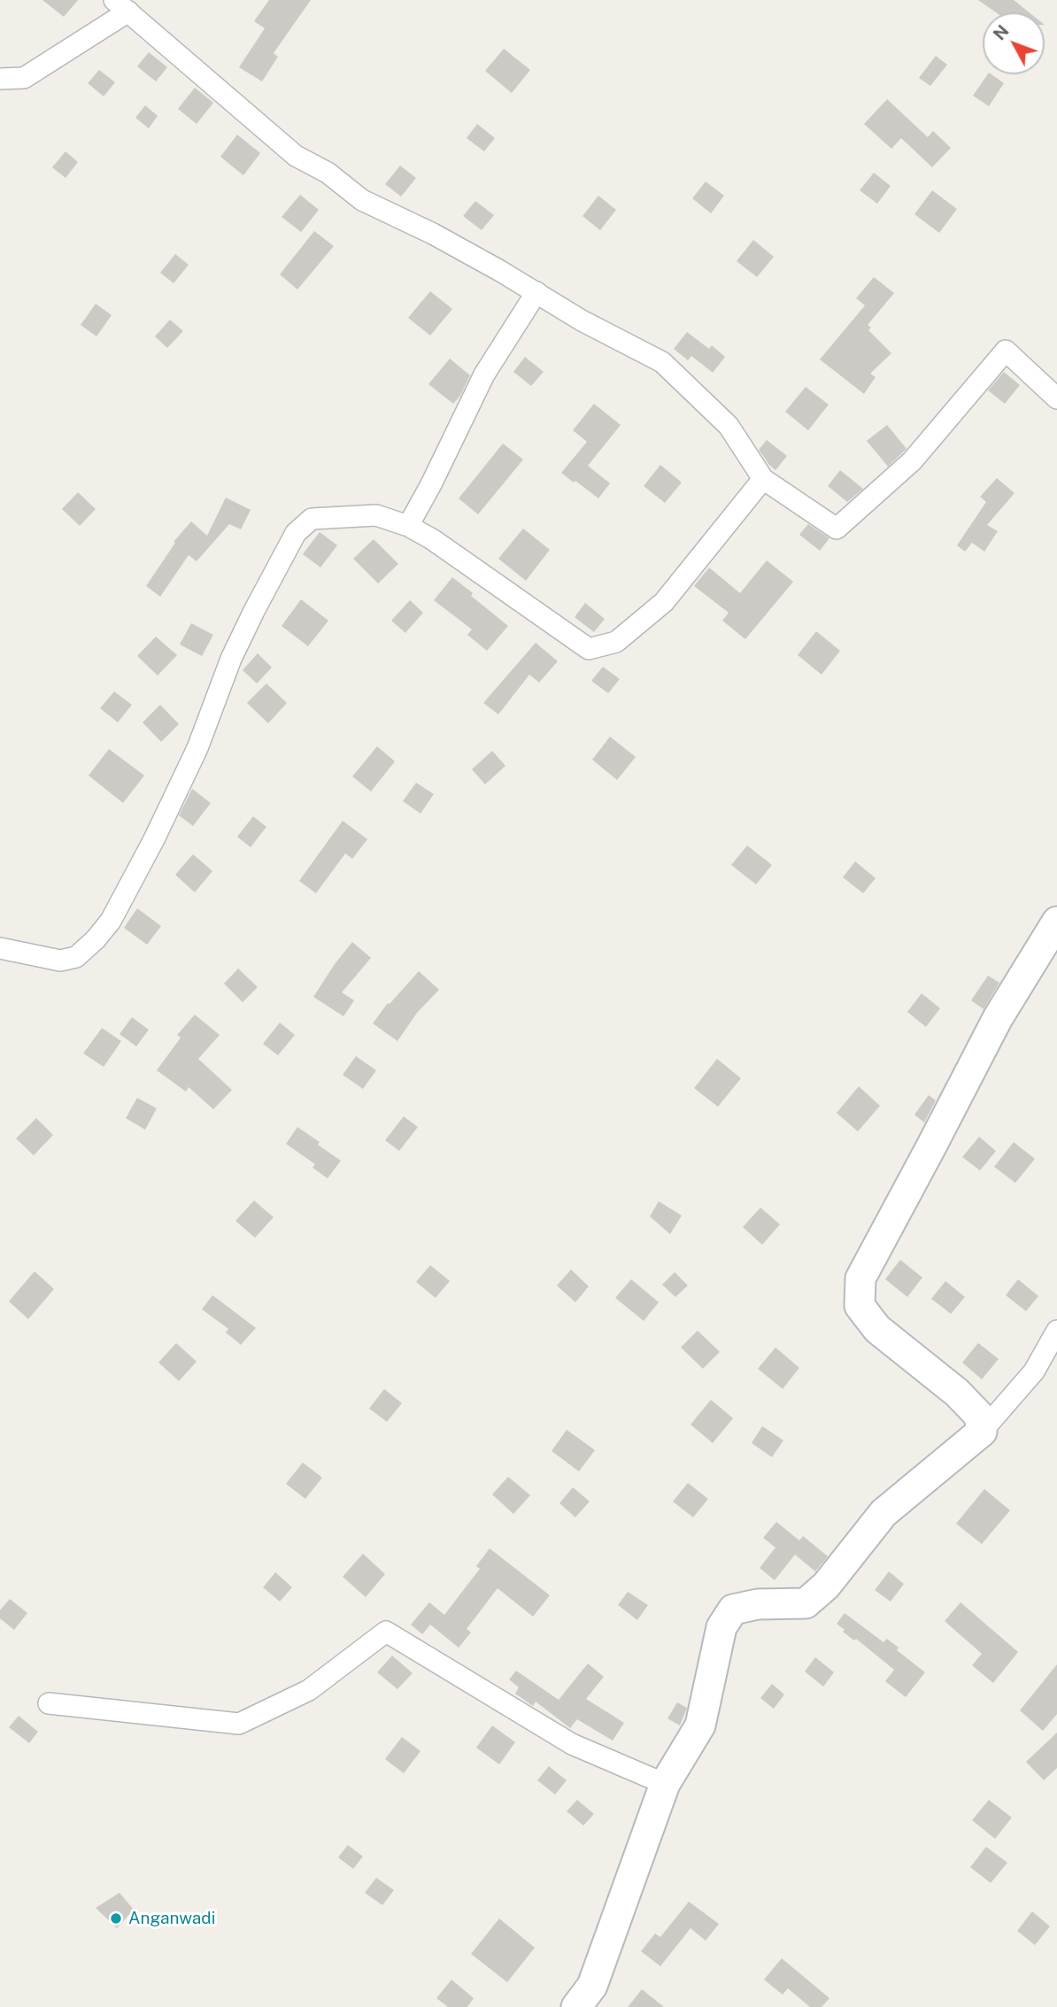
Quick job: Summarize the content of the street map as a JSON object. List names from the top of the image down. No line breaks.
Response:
{"places":["Anganwadi"],"north":"top left"}
